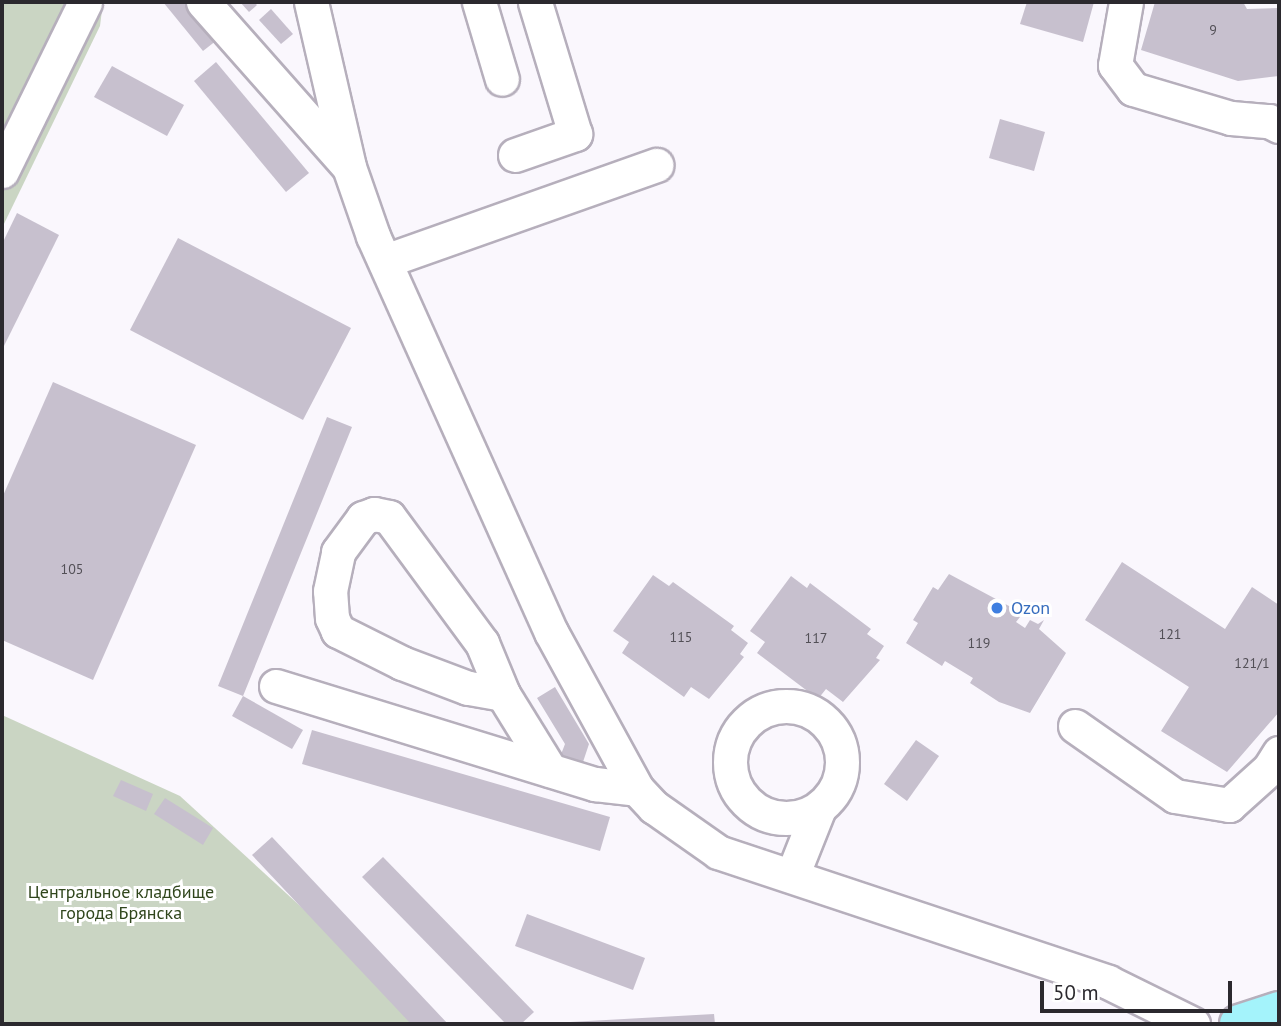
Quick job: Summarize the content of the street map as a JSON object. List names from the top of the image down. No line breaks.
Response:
{"parks":["Центральное кладбище города Брянска"],"places":["Ozon"],"house_numbers":["9","105","121","115","117","119","121/1"],"scale_bar":"50 m"}
